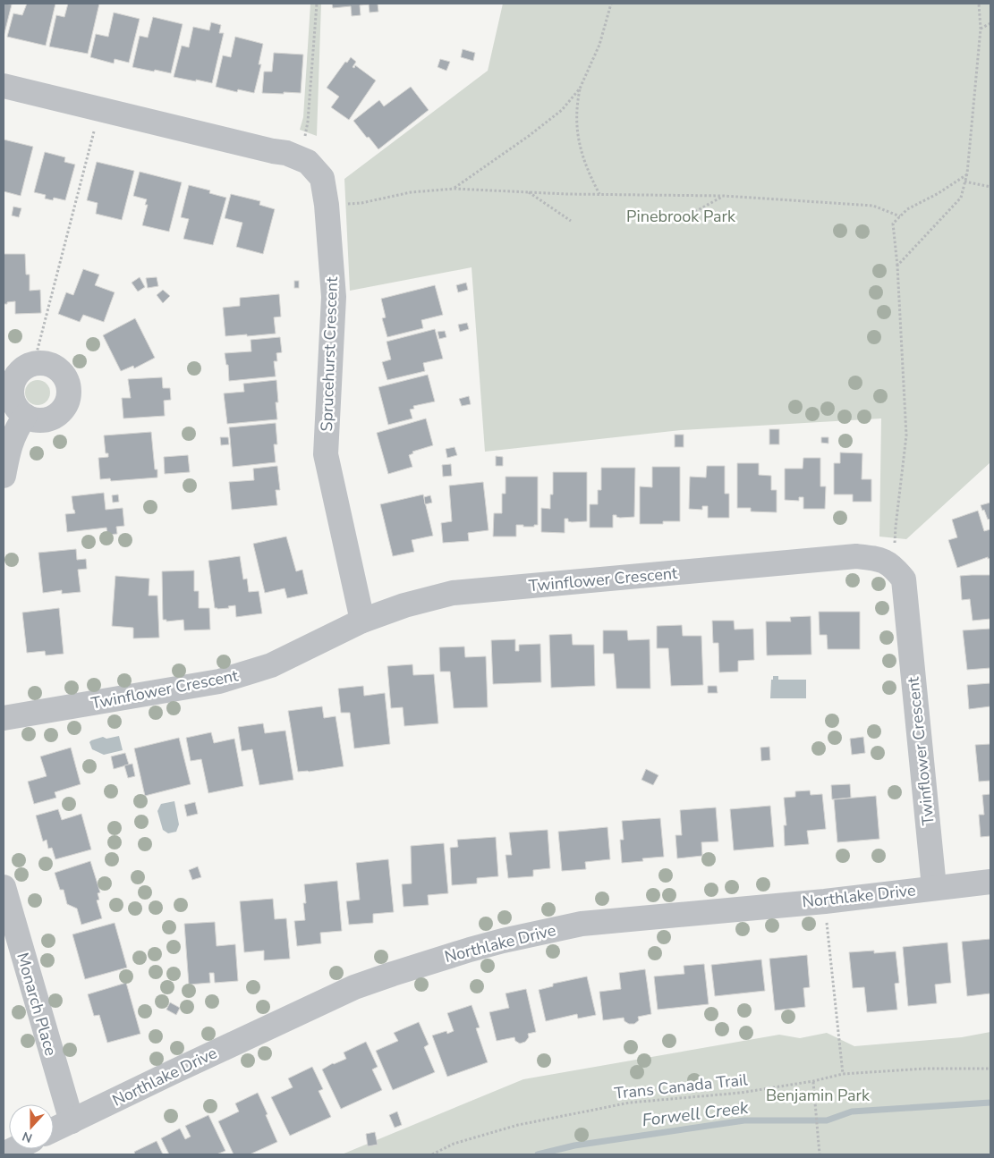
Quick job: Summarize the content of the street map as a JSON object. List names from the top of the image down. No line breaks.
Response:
{"streets":{"street":["Sprucehurst Crescent","Twinflower Crescent","Northlake Drive","Monarch Place"],"path":["Trans Canada Trail"]},"crossings":[["Sprucehurst Crescent","Twinflower Crescent"],["Twinflower Crescent","Northlake Drive"],["Northlake Drive","Monarch Place"]],"water":["Forwell Creek"],"parks":["Pinebrook Park","Benjamin Park"],"north":"bottom"}
